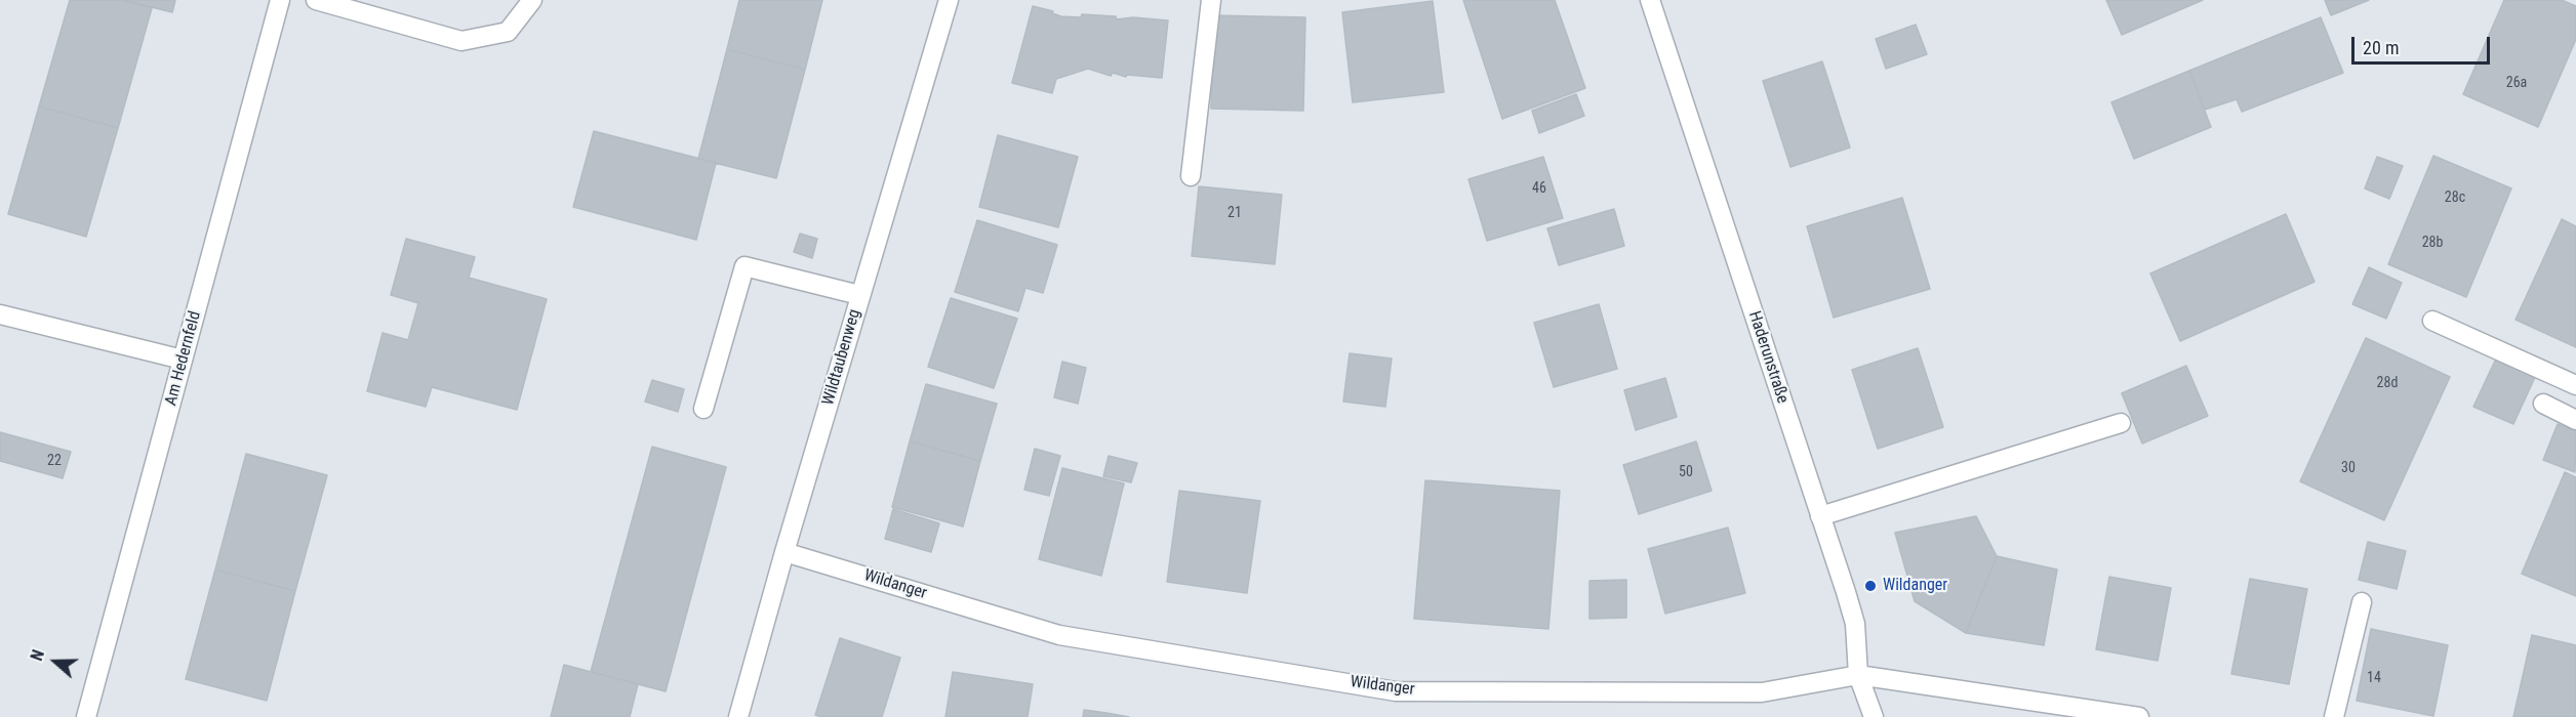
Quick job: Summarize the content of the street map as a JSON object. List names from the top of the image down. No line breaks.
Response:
{"streets":{"street":["Wildtaubenweg","Haderunstraße","Am Hedernfeld","Wildanger"]},"crossings":[["Wildtaubenweg","Wildanger"],["Haderunstraße","Wildanger"]],"places":["Wildanger"],"house_numbers":["26a","46","28c","21","28b","28d","22","30","50","14"],"scale_bar":"20 m","north":"left"}
